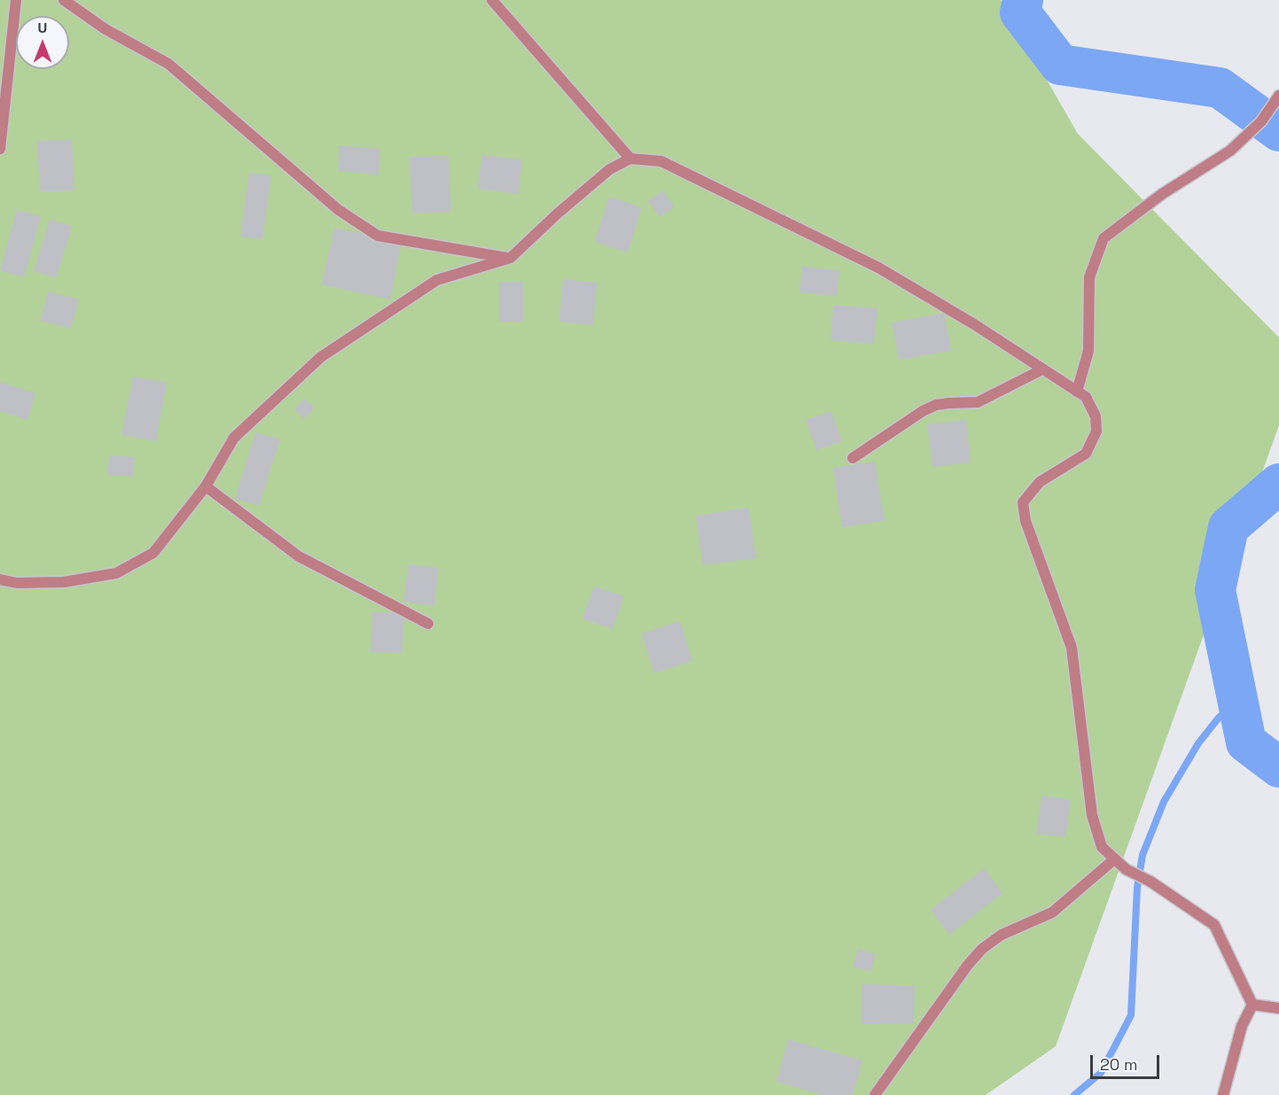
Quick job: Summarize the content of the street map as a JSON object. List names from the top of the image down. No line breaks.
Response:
{"scale_bar":"20 m","north":"top"}
